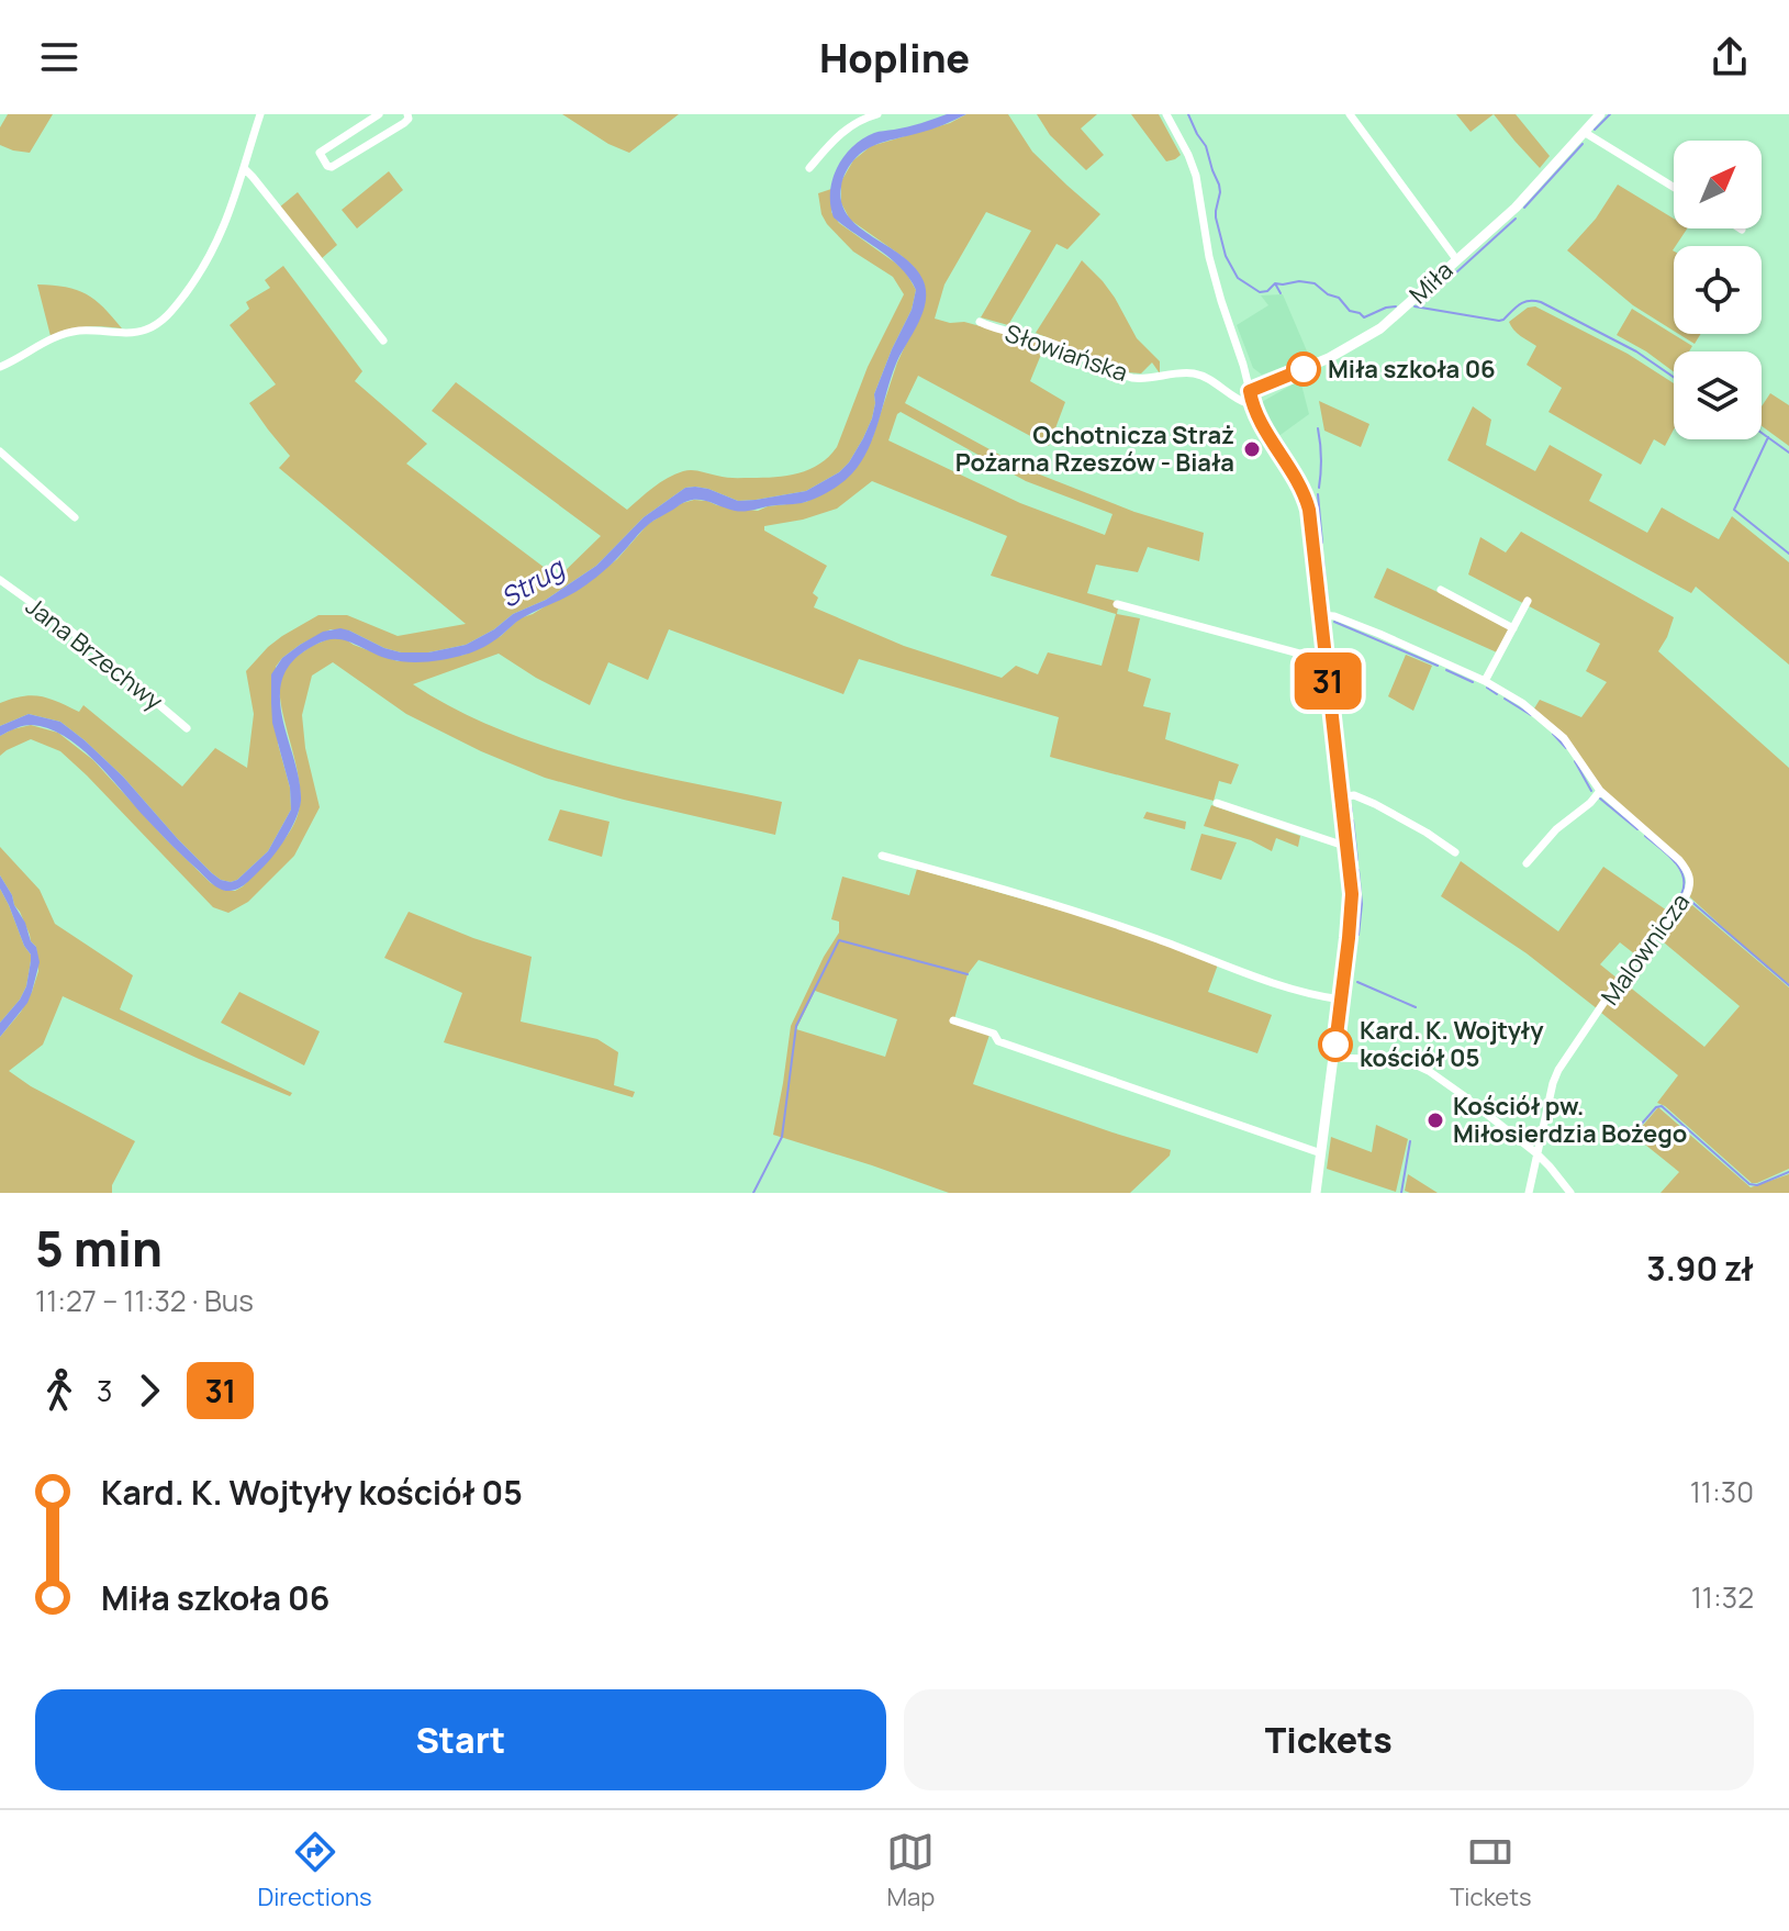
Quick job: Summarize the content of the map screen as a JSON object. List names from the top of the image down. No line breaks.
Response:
{"streets":{"street":["Miła","Słowiańska","Jana Brzechwy","Malownicza"]},"crossings":[["Miła","Słowiańska"]],"water":["Strug"],"places":["Miła szkoła 06","Ochotnicza Straż Pożarna Rzeszów - Biała","Kard. K. Wojtyły kościół 05","Kościół pw. Miłosierdzia Bożego"],"lines":["bus line 31"],"north":"top right","page":{"header":"Hopline","on_map":"31","heading":["5 min","11:27 – 11:32 · Bus","3.90 zł"],"legs":["3","31"],"list":[{"name":"Kard. K. Wojtyły kościół 05","value":"11:30"},{"name":"Miła szkoła 06","value":"11:32"}],"buttons":["Start","Tickets"],"tabs":["Directions","Map","Tickets"]}}
